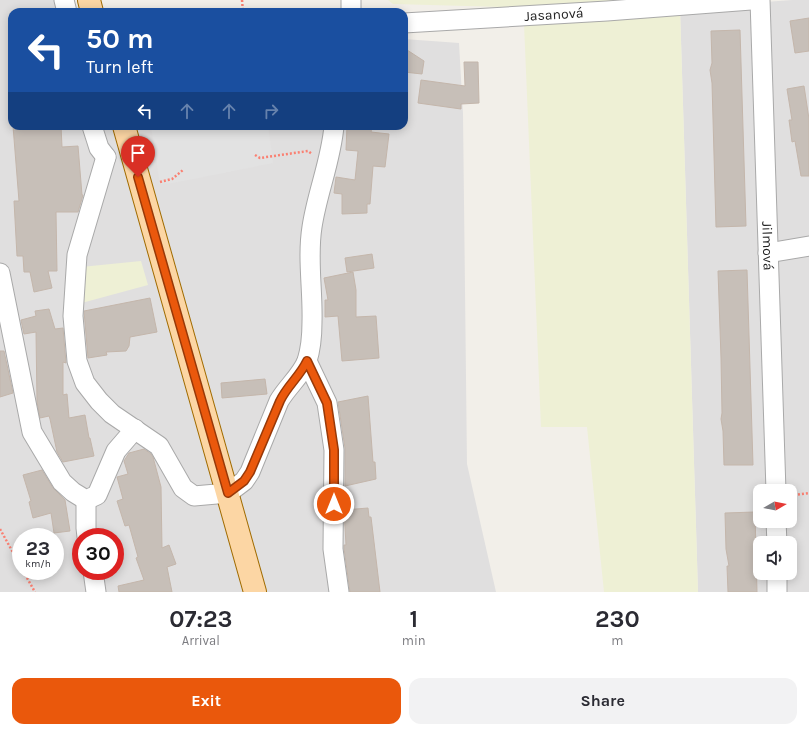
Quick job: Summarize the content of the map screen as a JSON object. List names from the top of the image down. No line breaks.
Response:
{"streets":{"street":["Jasanová","Jilmová"]},"north":"right","page":{"turn":["50 m","Turn left"],"speed":"23 km/h","limit":"30","eta":["07:23","Arrival","1","min","230","m"],"buttons":["Exit","Share"]}}
